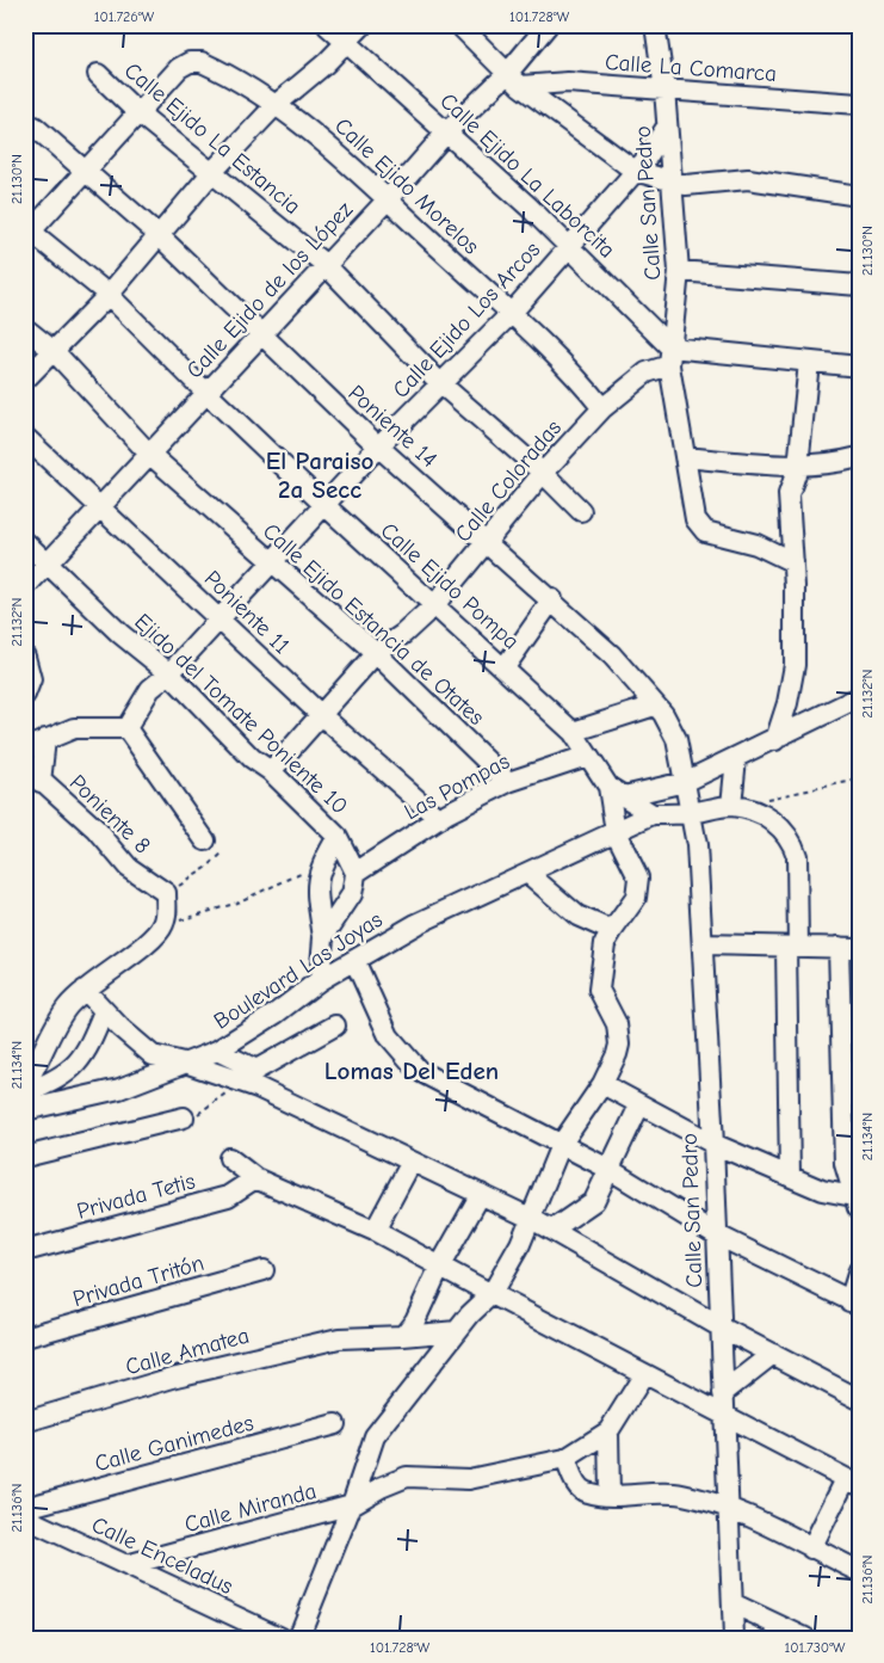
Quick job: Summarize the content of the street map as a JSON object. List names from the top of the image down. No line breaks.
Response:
{"streets":{"street":["Calle La Comarca","Calle Ejido La Estancia","Calle Ejido La Laborcita","Calle Ejido Morelos","Calle San Pedro","Calle Ejido de los López","Calle Ejido Los Arcos","Poniente 14","Calle Coloradas","Calle Ejido Pompa","Poniente 11","Calle Ejido Estancia de Otates","Ejido del Tomate Poniente 10","Las Pompas","Poniente 8","Boulevard Las Joyas","Privada Tetis","Privada Tritón","Calle Amatea","Calle Ganimedes","Calle Miranda","Calle Enceladus"]},"crossings":[["Calle La Comarca","Calle San Pedro"],["Calle La Comarca","Calle Ejido de los López"],["Calle Ejido La Estancia","Calle Ejido Morelos"],["Calle Ejido La Estancia","Calle Ejido de los López"],["Calle Ejido La Estancia","Calle Ejido Los Arcos"],["Calle Ejido La Estancia","Calle Coloradas"],["Calle Ejido La Laborcita","Calle San Pedro"],["Calle Ejido La Laborcita","Calle Ejido de los López"],["Calle Ejido La Laborcita","Calle Ejido Los Arcos"],["Calle Ejido La Laborcita","Calle Coloradas"],["Calle Ejido Morelos","Calle Ejido de los López"],["Calle Ejido Morelos","Calle Ejido Los Arcos"],["Calle Ejido Morelos","Calle Coloradas"],["Calle San Pedro","Calle Ejido Los Arcos"],["Calle San Pedro","Poniente 14"],["Calle San Pedro","Calle Coloradas"],["Calle Ejido de los López","Poniente 14"],["Calle Ejido de los López","Calle Ejido Pompa"],["Calle Ejido de los López","Poniente 11"],["Calle Ejido de los López","Calle Ejido Estancia de Otates"],["Calle Ejido de los López","Ejido del Tomate Poniente 10"],["Calle Ejido Los Arcos","Poniente 14"],["Calle Ejido Los Arcos","Calle Ejido Pompa"],["Calle Ejido Los Arcos","Poniente 11"],["Calle Ejido Los Arcos","Calle Ejido Estancia de Otates"],["Calle Ejido Los Arcos","Ejido del Tomate Poniente 10"],["Poniente 14","Calle Coloradas"],["Calle Coloradas","Calle Ejido Pompa"],["Calle Coloradas","Poniente 11"],["Calle Coloradas","Calle Ejido Estancia de Otates"],["Calle Coloradas","Ejido del Tomate Poniente 10"],["Calle Ejido Pompa","Las Pompas"],["Calle Ejido Pompa","Boulevard Las Joyas"],["Poniente 11","Las Pompas"],["Calle Ejido Estancia de Otates","Las Pompas"],["Ejido del Tomate Poniente 10","Las Pompas"],["Calle Miranda","Calle Enceladus"]],"districts":["El Paraiso 2a Secc","Lomas Del Eden"],"coordinates":["101.726°W","101.728°W","21.130°N","21.132°N","21.134°N","21.136°N","101.730°W"]}
